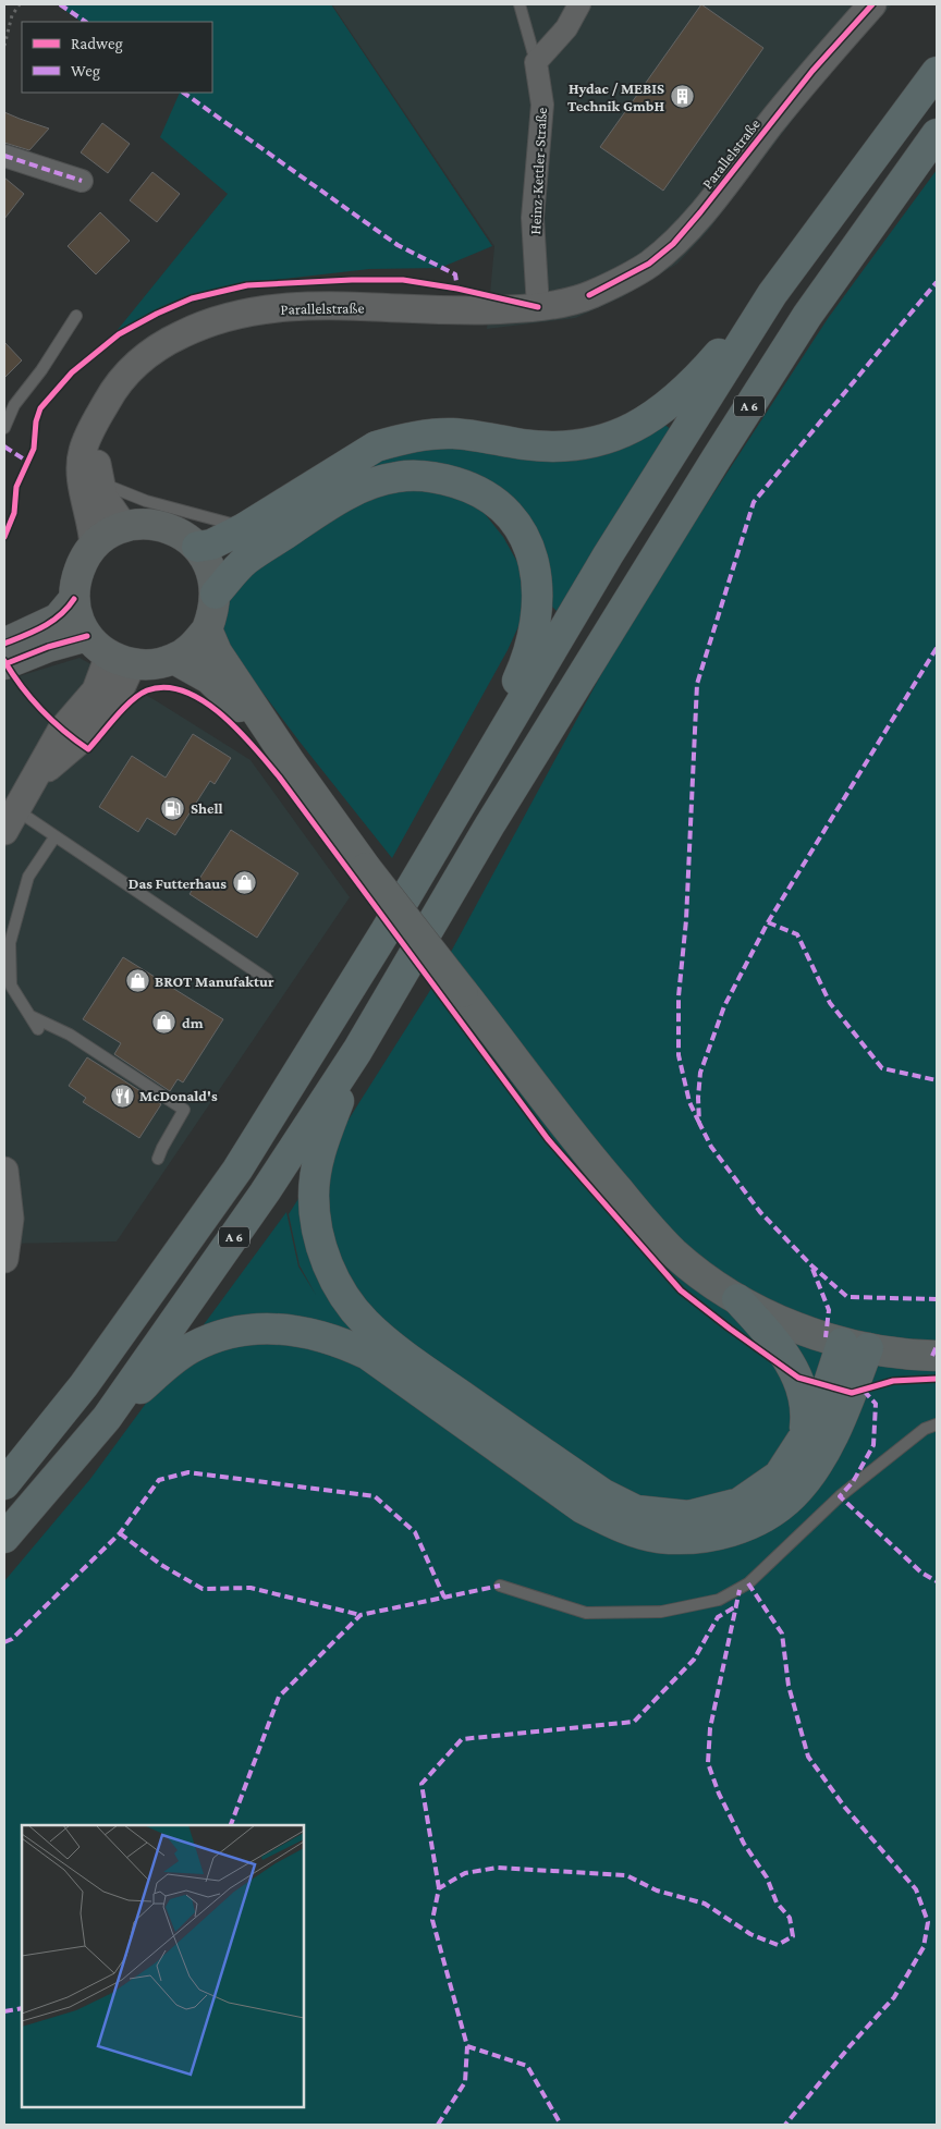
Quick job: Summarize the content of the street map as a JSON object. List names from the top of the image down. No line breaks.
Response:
{"streets":{"highway":["A 6"],"street":["Parallelstraße","Heinz-Kettler-Straße"]},"crossings":[["Parallelstraße","Heinz-Kettler-Straße"]],"places":{"building":["Hydac / MEBIS Technik GmbH"],"fuel station":["Shell"],"shop":["Das Futterhaus","BROT Manufaktur","dm"],"restaurant":["McDonald's"]},"legend":["Radweg","Weg"]}
